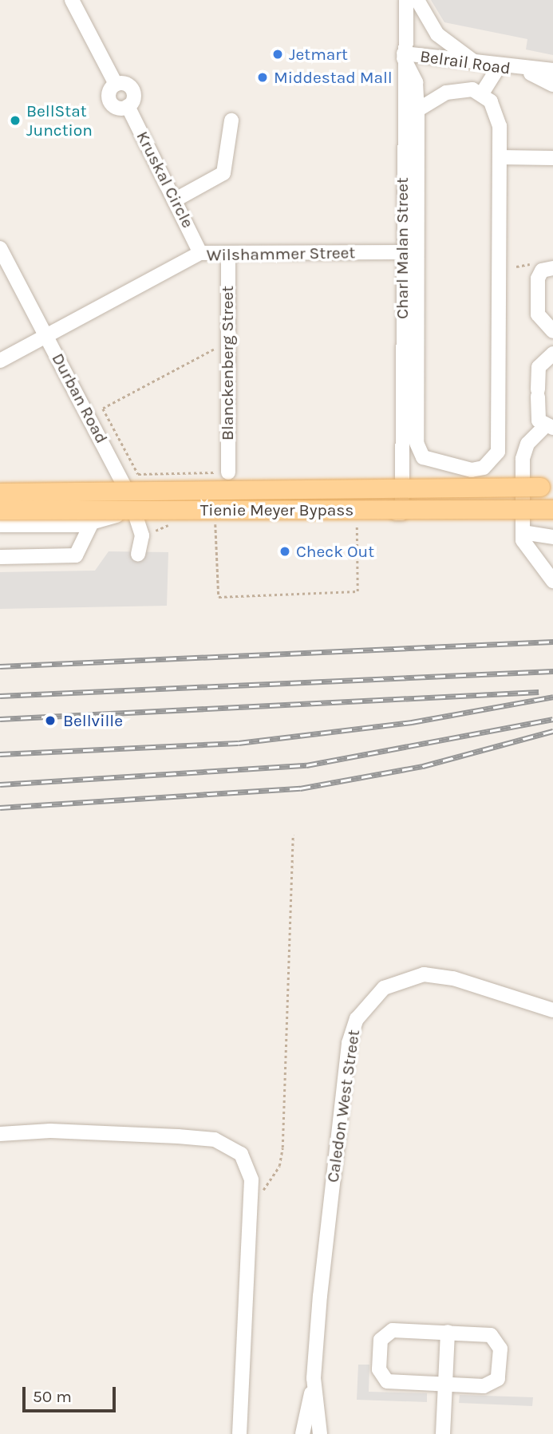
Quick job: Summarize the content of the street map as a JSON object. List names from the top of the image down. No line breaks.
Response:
{"streets":{"main road":["Tienie Meyer Bypass"],"street":["Belrail Road","Kruskal Circle","Charl Malan Street","Wilshammer Street","Blanckenberg Street","Durban Road","Caledon West Street"]},"crossings":[["Belrail Road","Charl Malan Street"],["Kruskal Circle","Wilshammer Street"],["Charl Malan Street","Wilshammer Street"],["Charl Malan Street","Durban Road"],["Wilshammer Street","Blanckenberg Street"],["Wilshammer Street","Durban Road"]],"places":["Jetmart","Middestad Mall","BellStat Junction","Check Out","Bellville"],"scale_bar":"50 m"}
